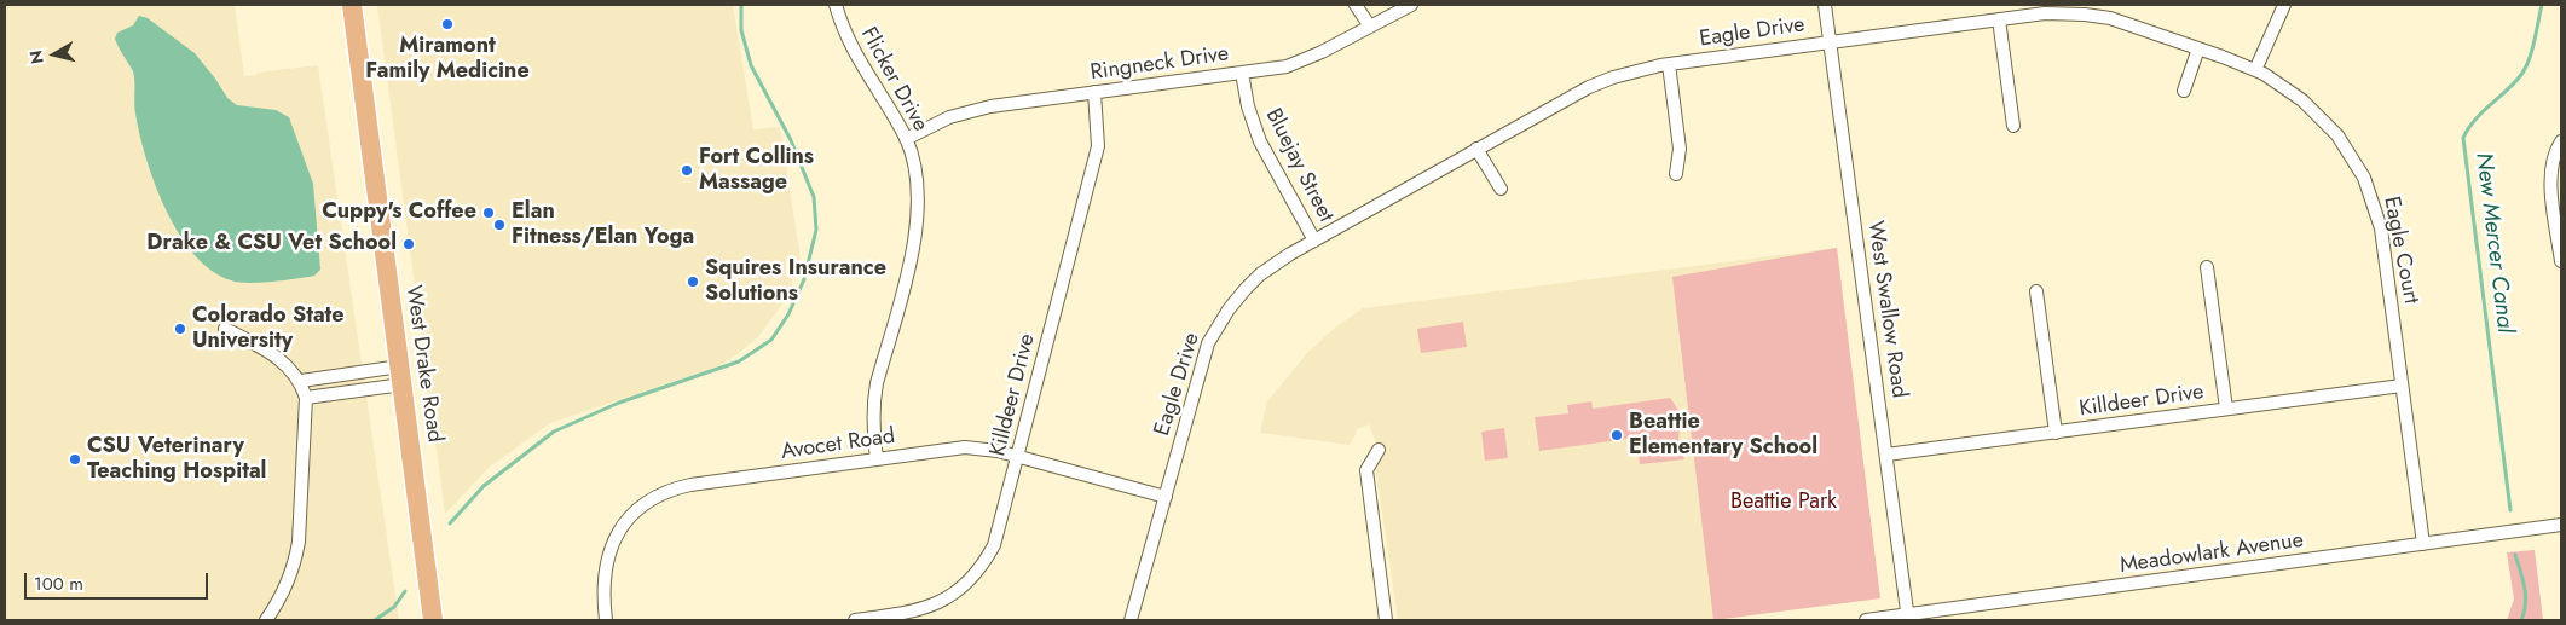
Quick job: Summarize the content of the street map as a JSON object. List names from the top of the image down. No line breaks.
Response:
{"streets":{"main road":["West Drake Road"],"street":["Eagle Drive","Ringneck Drive","Flicker Drive","Bluejay Street","Eagle Court","West Swallow Road","Killdeer Drive","Avocet Road","Meadowlark Avenue"]},"crossings":[["Eagle Drive","Bluejay Street"],["Eagle Drive","Eagle Court"],["Eagle Drive","West Swallow Road"],["Eagle Drive","Avocet Road"],["Ringneck Drive","Flicker Drive"],["Ringneck Drive","Bluejay Street"],["Ringneck Drive","Killdeer Drive"],["Flicker Drive","Avocet Road"],["Eagle Court","Killdeer Drive"],["Eagle Court","Meadowlark Avenue"],["West Swallow Road","Killdeer Drive"],["West Swallow Road","Meadowlark Avenue"],["Killdeer Drive","Avocet Road"]],"water":["New Mercer Canal"],"parks":["Beattie Park"],"places":["Miramont Family Medicine","Fort Collins Massage","Cuppy's Coffee","Elan Fitness/Elan Yoga","Drake & CSU Vet School","Squires Insurance Solutions","Colorado State University","Beattie Elementary School","CSU Veterinary Teaching Hospital"],"scale_bar":"100 m","north":"left"}
